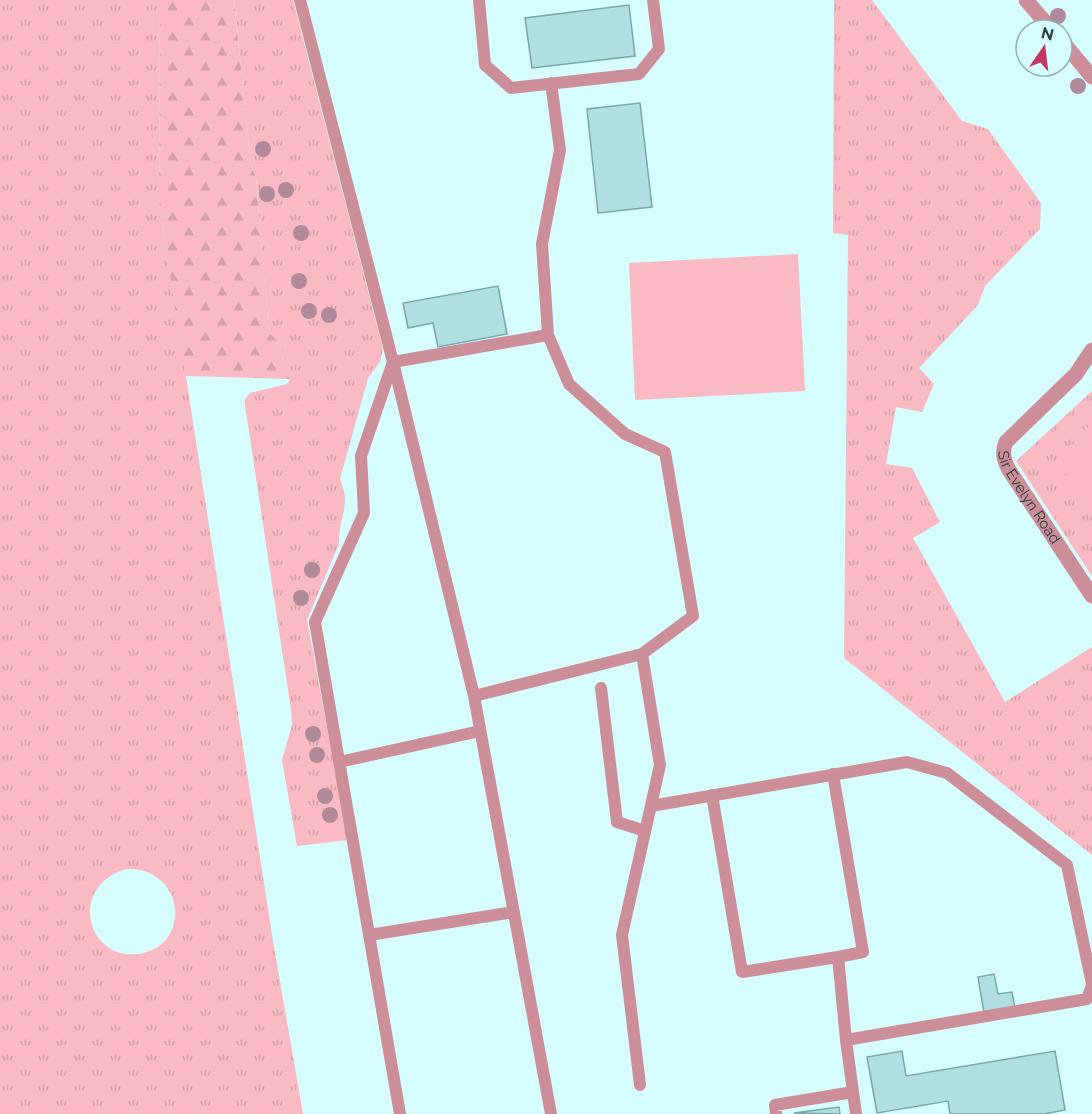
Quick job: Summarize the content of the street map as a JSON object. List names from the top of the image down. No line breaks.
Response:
{"streets":{"street":["Sir Evelyn Road"]},"north":"top"}
